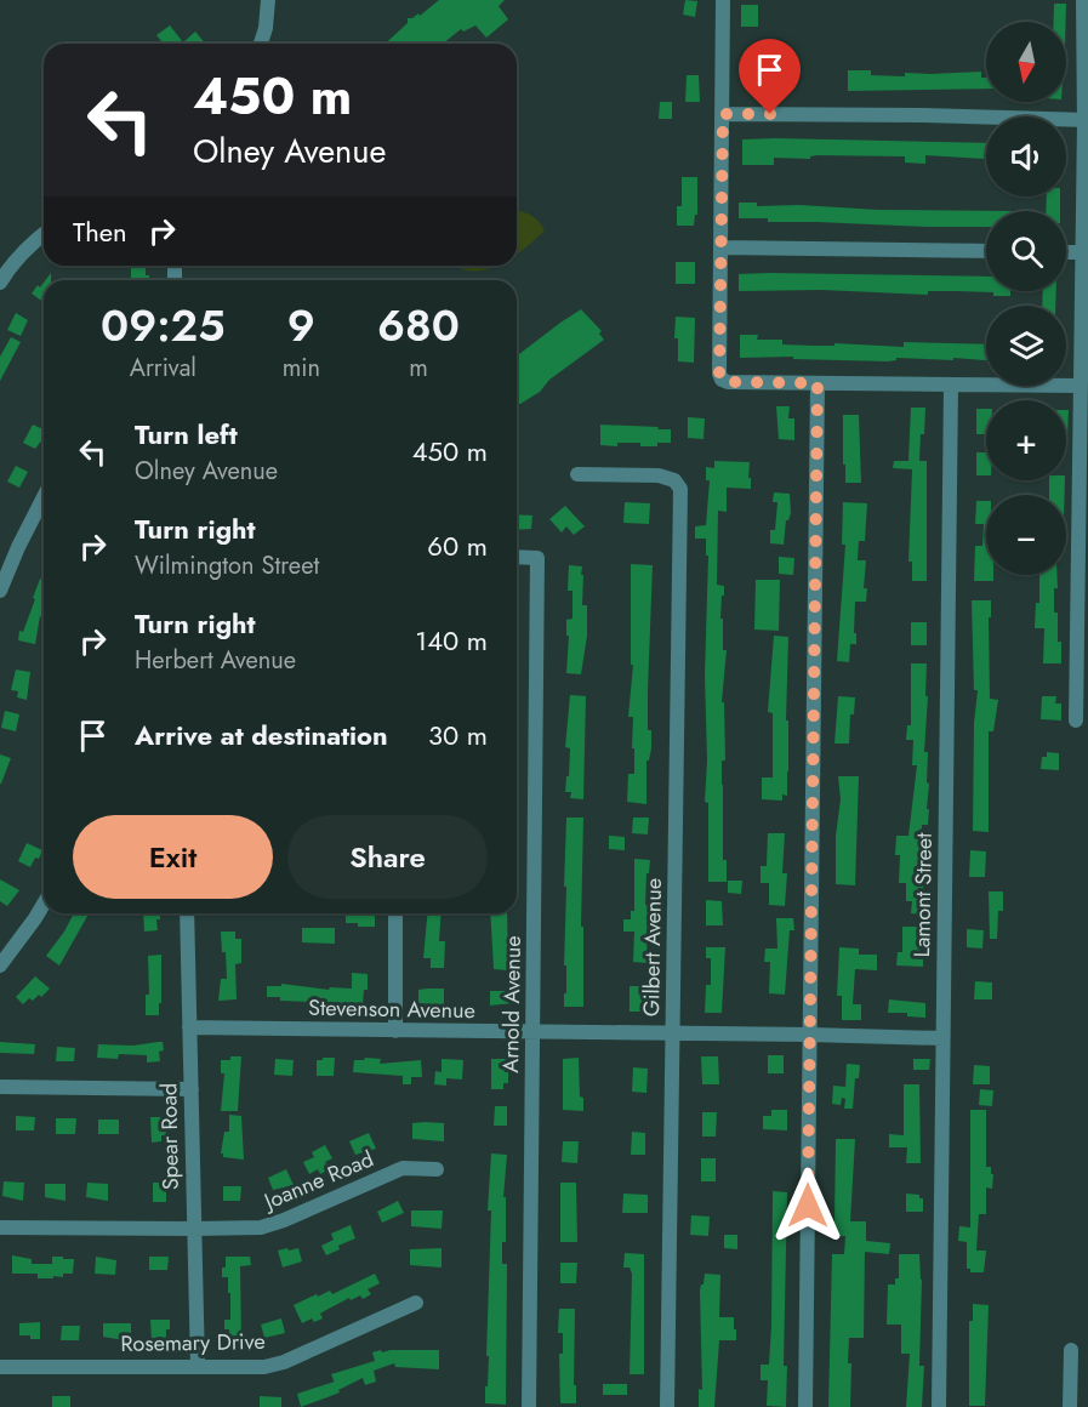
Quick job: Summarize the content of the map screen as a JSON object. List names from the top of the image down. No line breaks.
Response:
{"streets":{"street":["Lamont Street","Gilbert Avenue","Arnold Avenue","Stevenson Avenue","Spear Road","Joanne Road","Rosemary Drive"]},"crossings":[["Lamont Street","Stevenson Avenue"],["Gilbert Avenue","Stevenson Avenue"],["Arnold Avenue","Stevenson Avenue"],["Stevenson Avenue","Spear Road"],["Spear Road","Joanne Road"],["Spear Road","Rosemary Drive"]],"north":"bottom","page":{"map_buttons":["+","−"],"turn":["450 m","Olney Avenue"],"then":"Then","eta":["09:25","Arrival","9","min","680","m"],"list":[{"name":"Turn left","note":"Olney Avenue","value":"450 m"},{"name":"Turn right","note":"Wilmington Street","value":"60 m"},{"name":"Turn right","note":"Herbert Avenue","value":"140 m"},{"name":"Arrive at destination","value":"30 m"}],"buttons":["Exit","Share"]}}
